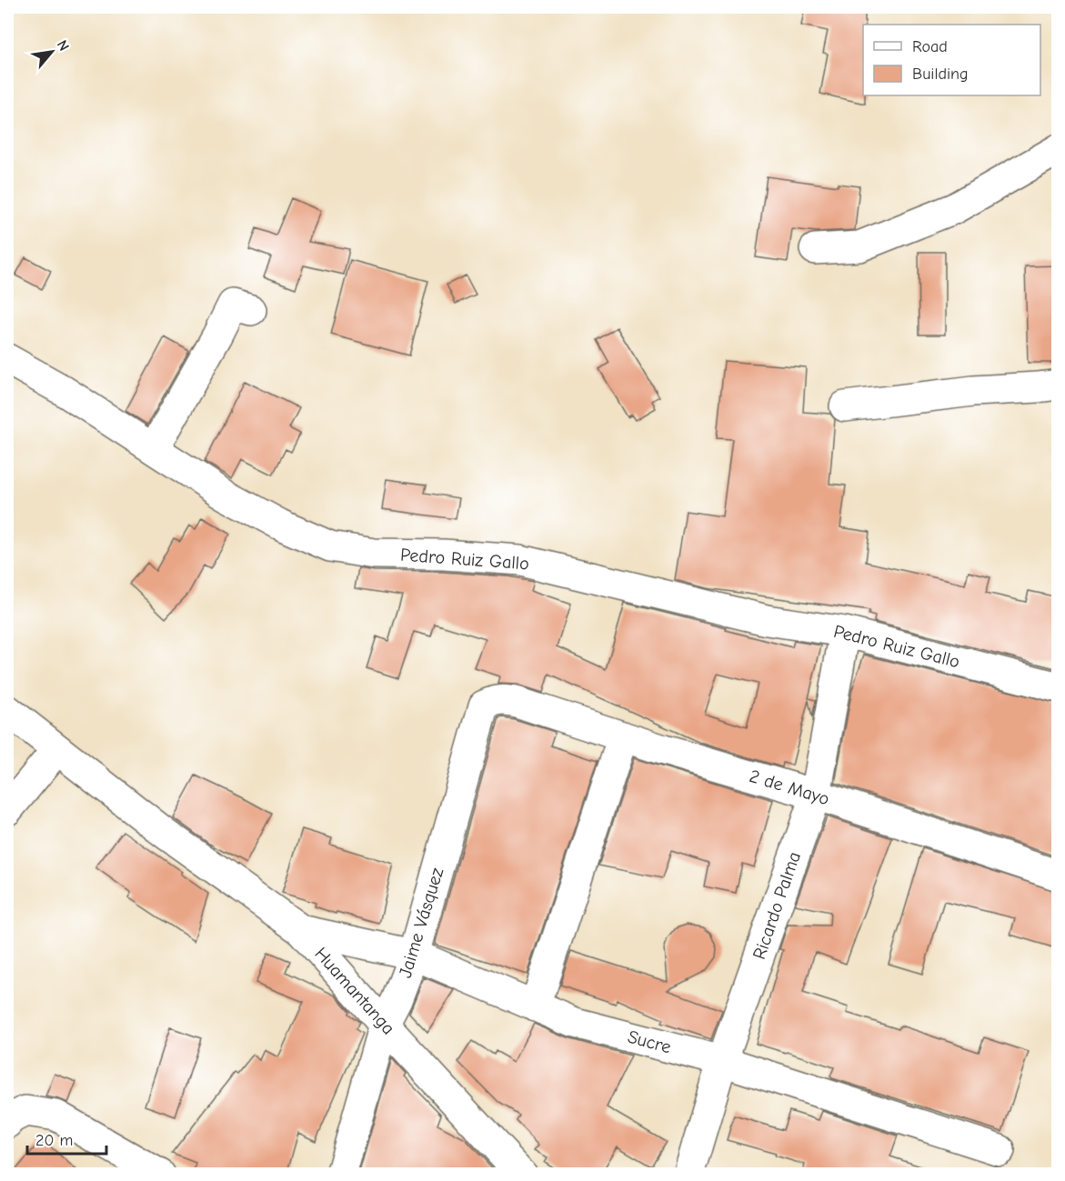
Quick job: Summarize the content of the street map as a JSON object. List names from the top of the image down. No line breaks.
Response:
{"streets":{"street":["Pedro Ruiz Gallo","2 de Mayo","Ricardo Palma","Jaime Vásquez","Huamantanga","Sucre"]},"crossings":[["Pedro Ruiz Gallo","Ricardo Palma"],["2 de Mayo","Ricardo Palma"],["2 de Mayo","Jaime Vásquez"],["Ricardo Palma","Sucre"],["Jaime Vásquez","Huamantanga"],["Jaime Vásquez","Sucre"],["Huamantanga","Sucre"]],"legend":["Road","Building"],"scale_bar":"20 m","north":"top right"}
